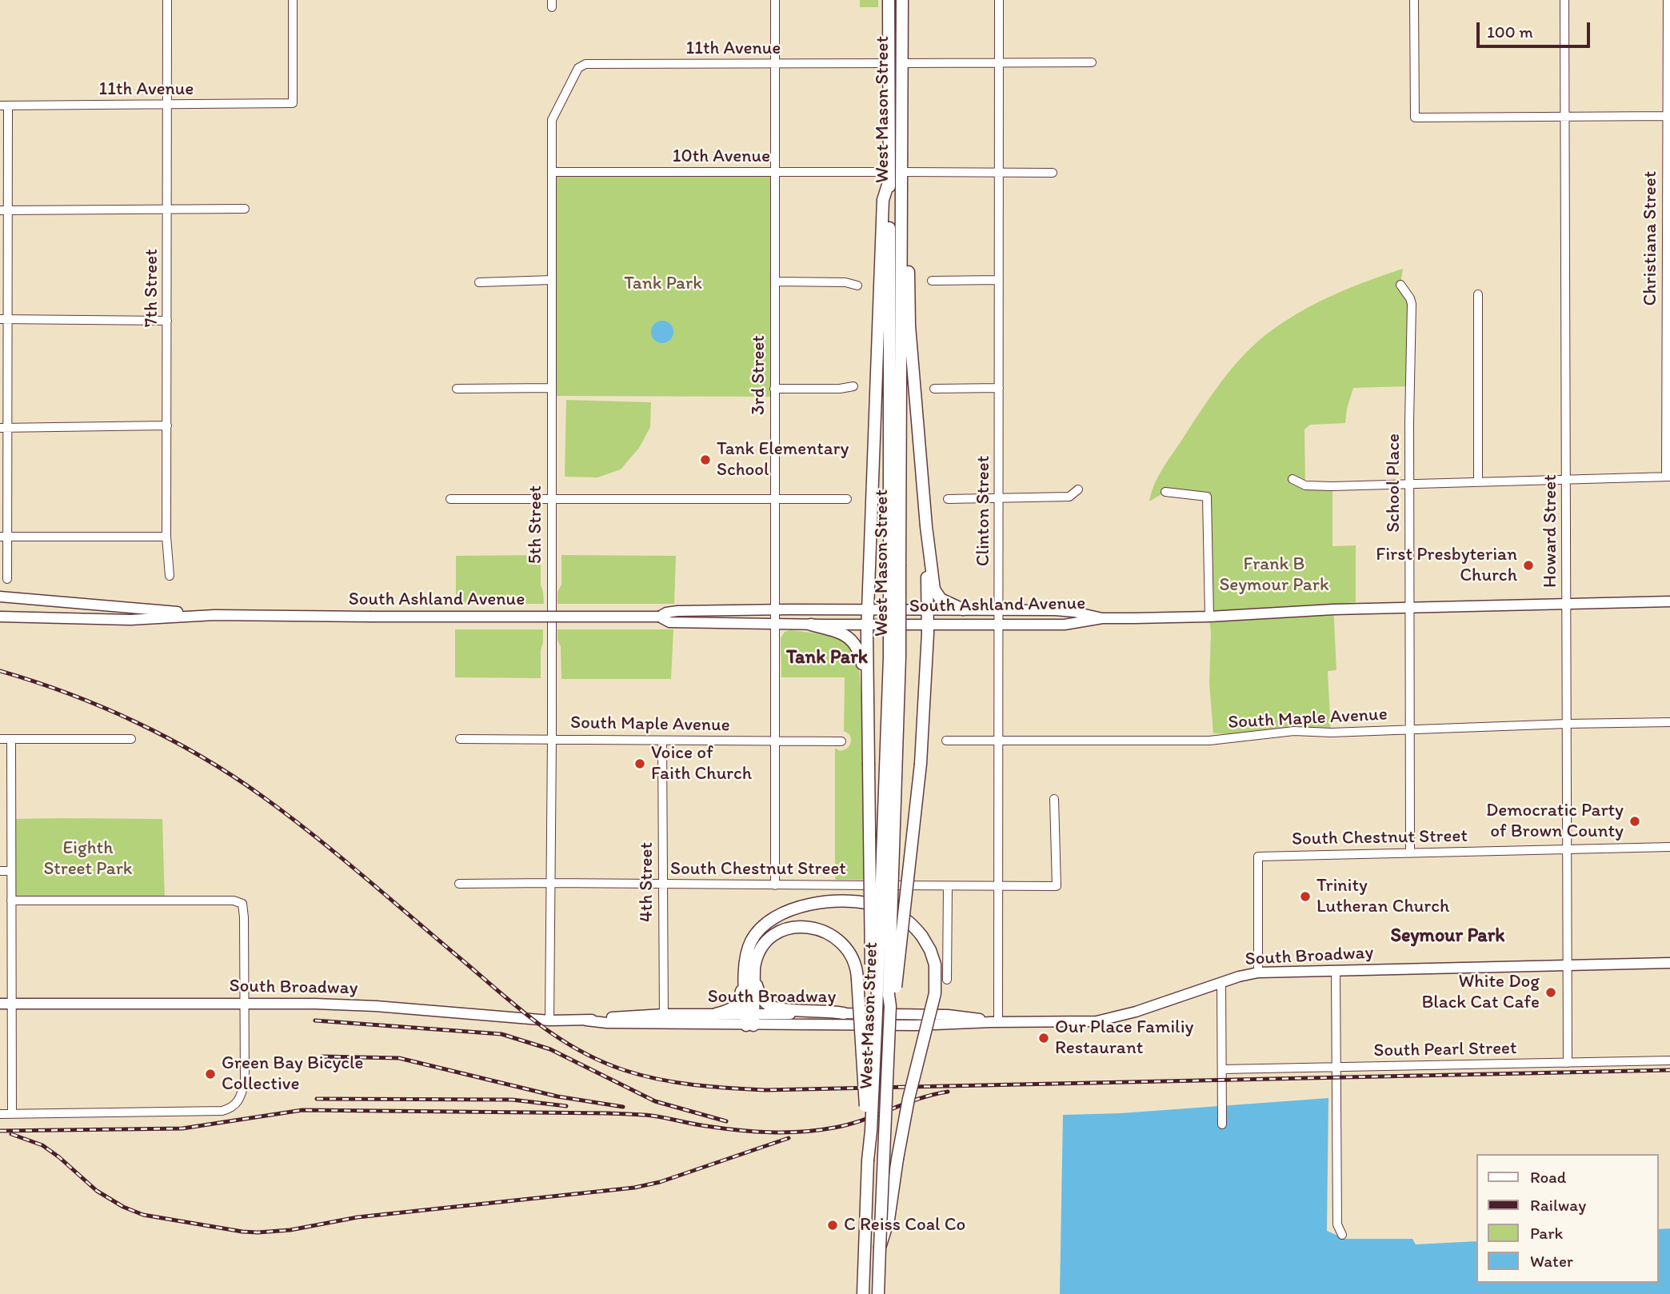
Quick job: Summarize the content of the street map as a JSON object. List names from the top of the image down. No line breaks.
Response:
{"streets":{"main road":["West Mason Street","South Ashland Avenue","South Broadway"],"street":["11th Avenue","10th Avenue","Christiana Street","7th Street","3rd Street","School Place","Clinton Street","5th Street","Howard Street","South Maple Avenue","South Chestnut Street","4th Street","South Pearl Street"]},"crossings":[["11th Avenue","West Mason Street"],["11th Avenue","7th Street"],["11th Avenue","3rd Street"],["11th Avenue","5th Street"],["West Mason Street","10th Avenue"],["10th Avenue","3rd Street"],["10th Avenue","Clinton Street"],["10th Avenue","5th Street"],["3rd Street","South Ashland Avenue"],["3rd Street","South Maple Avenue"],["3rd Street","South Chestnut Street"],["School Place","South Ashland Avenue"],["School Place","South Maple Avenue"],["School Place","South Chestnut Street"],["Clinton Street","South Ashland Avenue"],["Clinton Street","South Maple Avenue"],["Clinton Street","South Chestnut Street"],["Clinton Street","South Broadway"],["5th Street","South Maple Avenue"],["5th Street","South Chestnut Street"],["5th Street","South Broadway"],["Howard Street","South Ashland Avenue"],["Howard Street","South Maple Avenue"],["Howard Street","South Chestnut Street"],["Howard Street","South Broadway"],["Howard Street","South Pearl Street"],["South Maple Avenue","4th Street"],["South Chestnut Street","4th Street"],["South Chestnut Street","South Broadway"],["4th Street","South Broadway"]],"districts":["Tank Park","Seymour Park"],"parks":["Tank Park","Frank B Seymour Park","Eighth Street Park"],"places":["Tank Elementary School","First Presbyterian Church","Voice of Faith Church","Democratic Party of Brown County","Trinity Lutheran Church","White Dog Black Cat Cafe","Our Place Familiy Restaurant","Green Bay Bicycle Collective","C Reiss Coal Co"],"legend":["Road","Railway","Park","Water"],"scale_bar":"100 m"}
